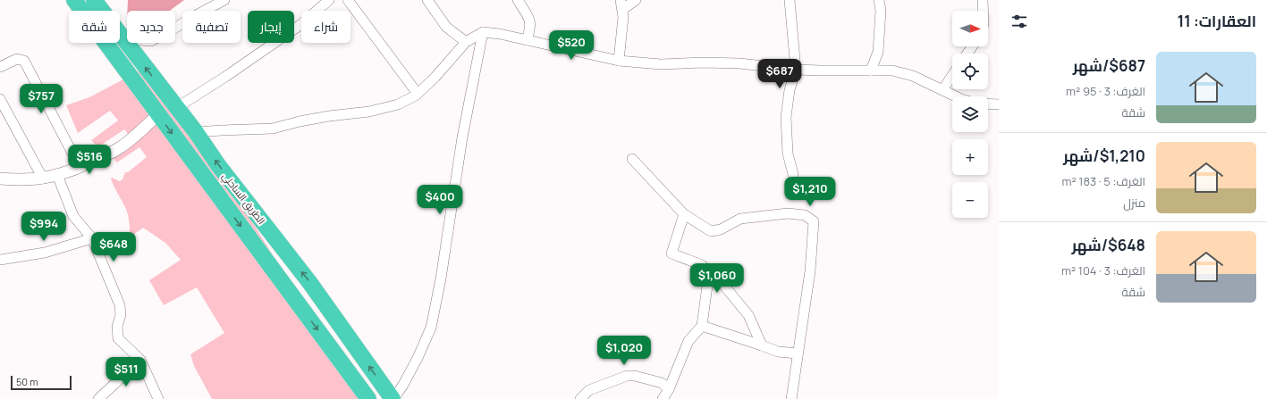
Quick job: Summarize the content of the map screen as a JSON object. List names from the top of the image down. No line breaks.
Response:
{"streets":{"highway":["الطريق الساحلي"]},"scale_bar":"50 m","north":"right","page":{"heading":"العقارات: 11","map_buttons":["+","−"],"chip":["شراء","إيجار","تصفية","جديد","شقة"],"price":["$520","$687","$757","$516","$1,210","$400","$994","$648","$1,060","$1,020","$511"],"list":[{"name":"$687/شهر","note":"الغرف: 3 · 95 m² · شقة"},{"name":"$1,210/شهر","note":"الغرف: 5 · 183 m² · منزل"},{"name":"$648/شهر","note":"الغرف: 3 · 104 m² · شقة"}],"scale":"50 m"}}
